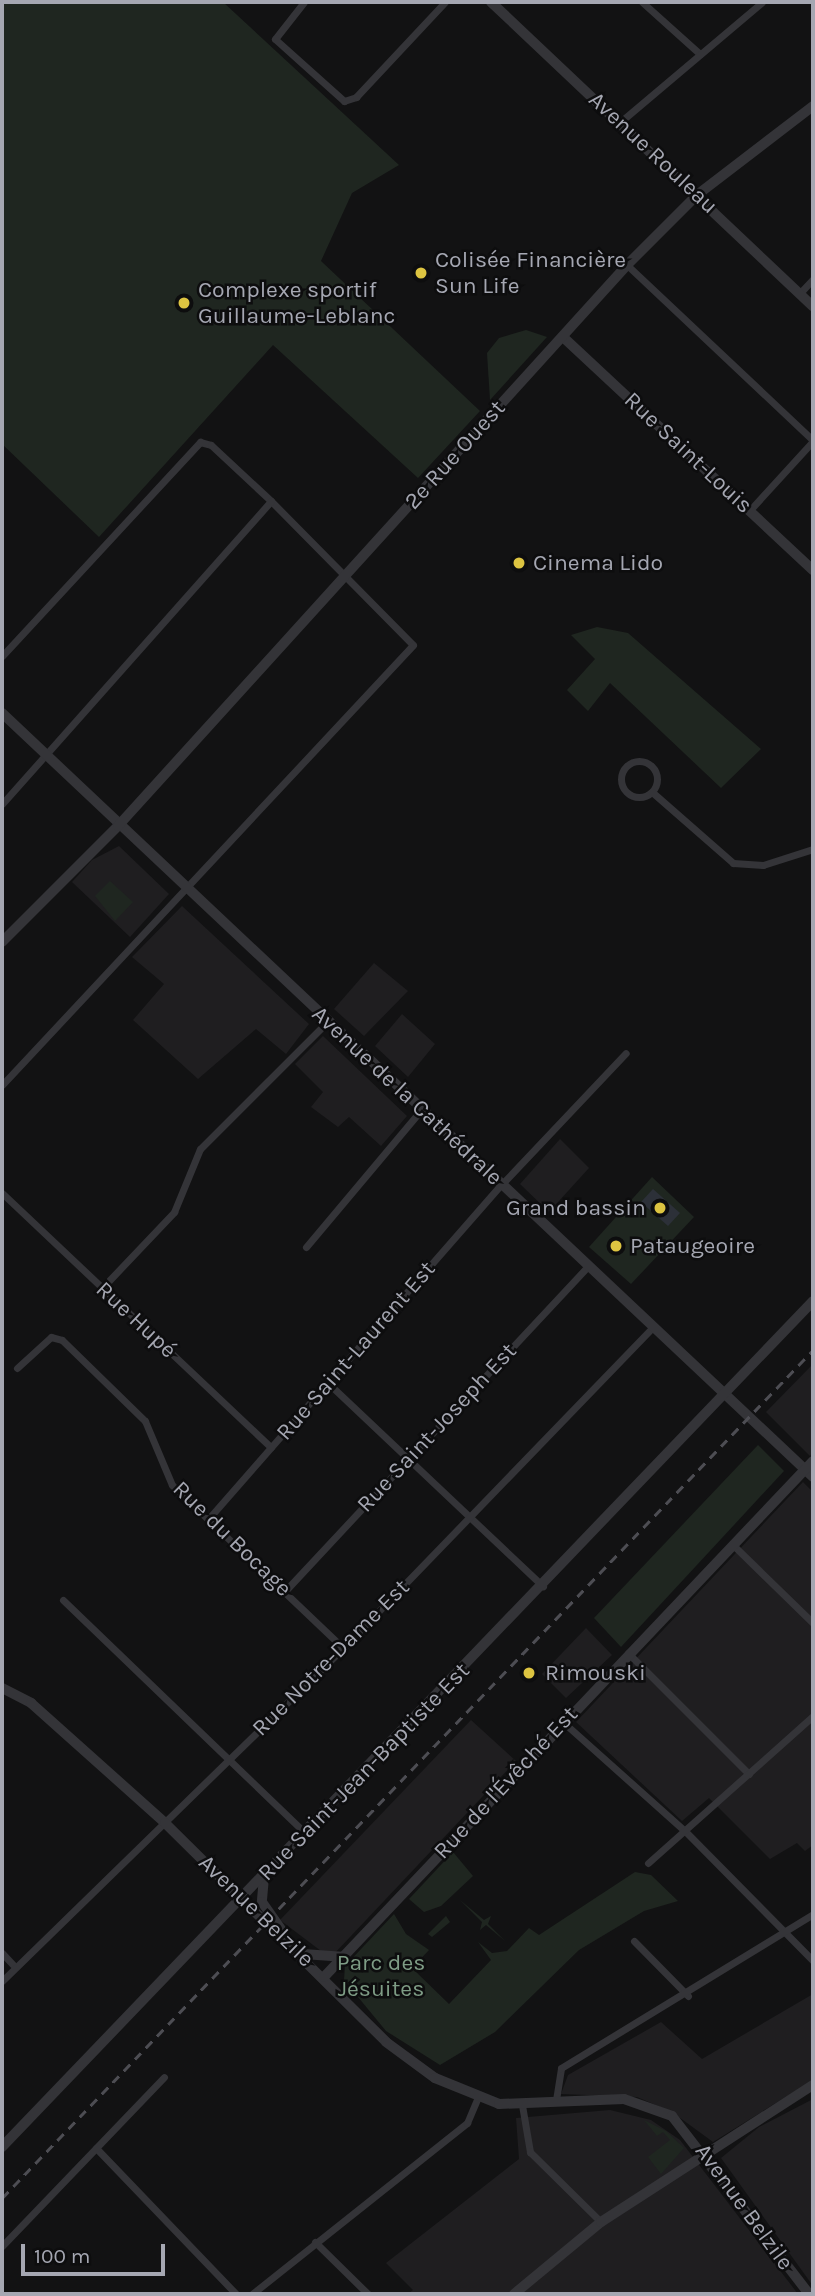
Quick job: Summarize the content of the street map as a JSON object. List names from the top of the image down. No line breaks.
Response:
{"streets":{"street":["Avenue Rouleau","Rue Saint-Louis","2e Rue Ouest","Avenue de la Cathédrale","Rue Hupé","Rue Saint-Laurent Est","Rue Saint-Joseph Est","Rue du Bocage","Rue Notre-Dame Est","Rue Saint-Jean-Baptiste Est","Rue de l'Évêché Est","Avenue Belzile"]},"crossings":[["Avenue Rouleau","2e Rue Ouest"],["Rue Saint-Louis","2e Rue Ouest"],["2e Rue Ouest","Avenue de la Cathédrale"],["Avenue de la Cathédrale","Rue Saint-Laurent Est"],["Avenue de la Cathédrale","Rue Saint-Joseph Est"],["Avenue de la Cathédrale","Rue Notre-Dame Est"],["Avenue de la Cathédrale","Rue Saint-Jean-Baptiste Est"],["Avenue de la Cathédrale","Rue de l'Évêché Est"],["Rue Hupé","Rue Saint-Laurent Est"],["Rue Saint-Laurent Est","Rue du Bocage"],["Rue Saint-Joseph Est","Rue du Bocage"],["Rue du Bocage","Rue Notre-Dame Est"],["Rue Notre-Dame Est","Avenue Belzile"],["Rue Saint-Jean-Baptiste Est","Avenue Belzile"],["Rue de l'Évêché Est","Avenue Belzile"]],"parks":["Parc des Jésuites"],"places":["Colisée Financière Sun Life","Complexe sportif Guillaume-Leblanc","Cinema Lido","Grand bassin","Pataugeoire","Rimouski"],"scale_bar":"100 m"}
